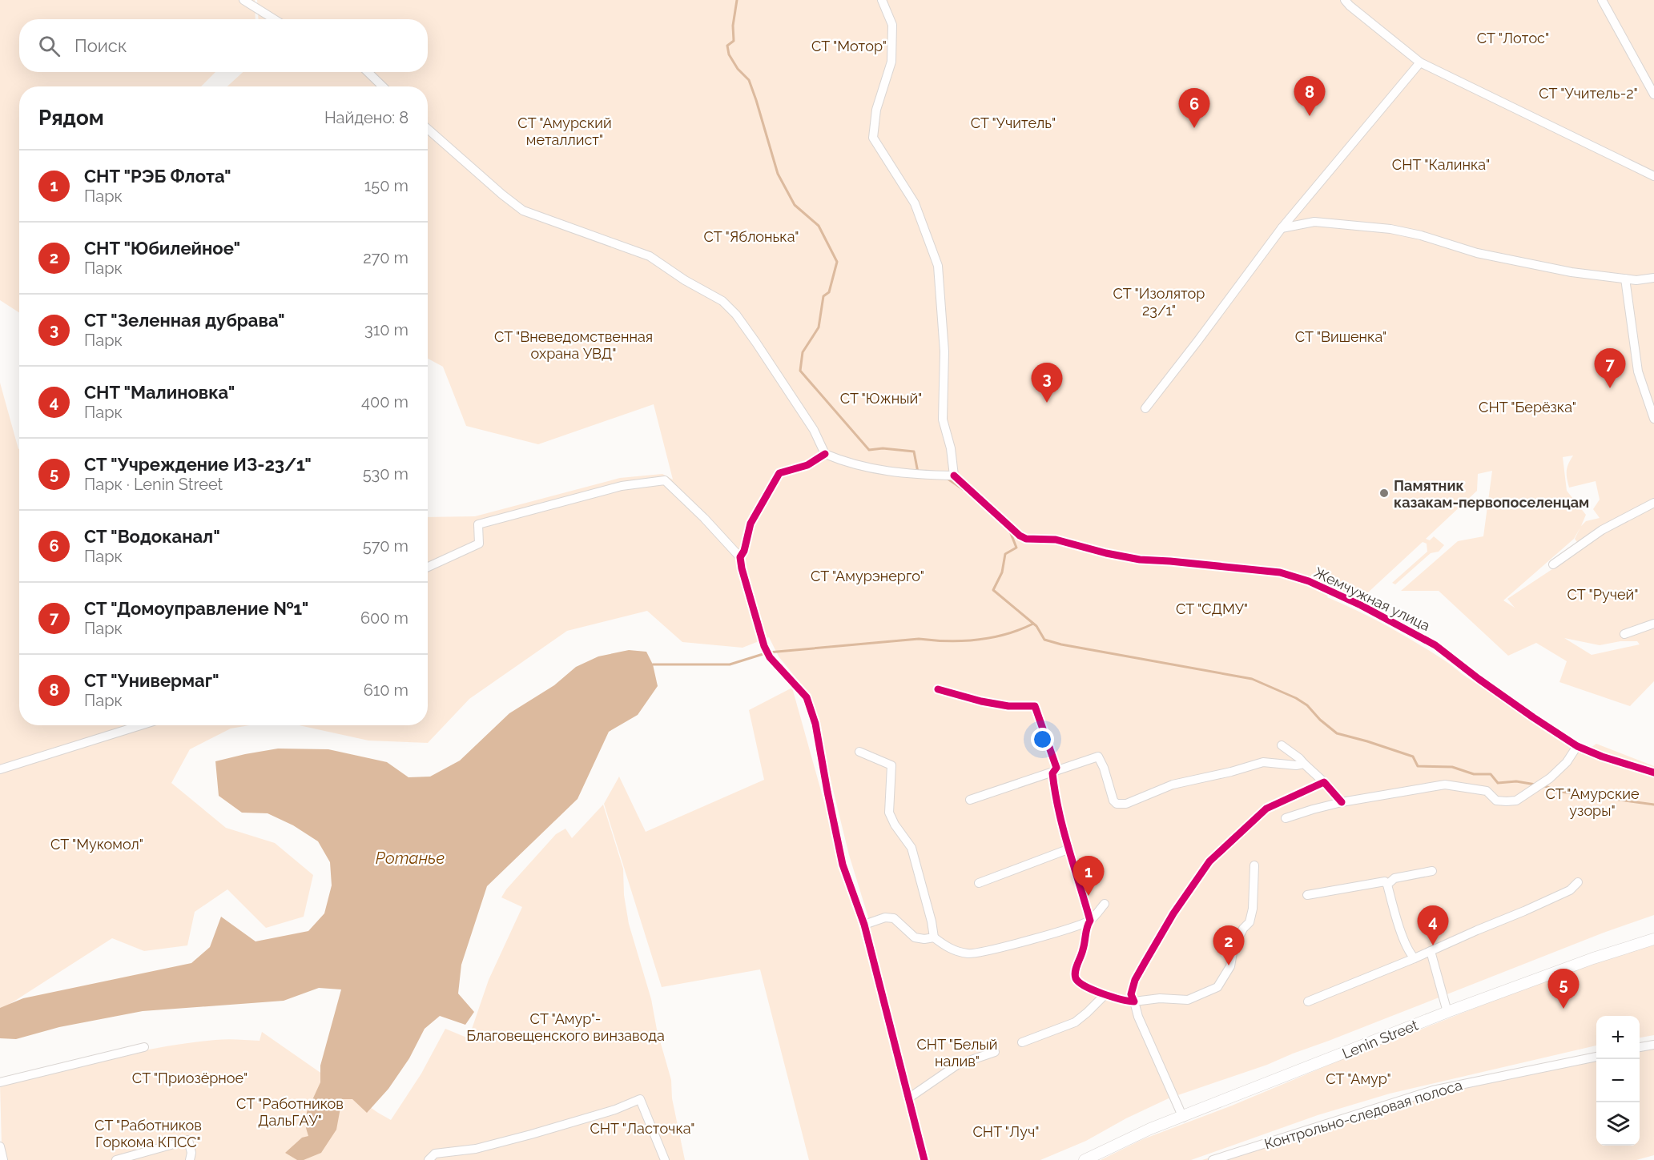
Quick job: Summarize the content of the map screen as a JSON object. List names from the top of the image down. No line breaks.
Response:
{"streets":{"street":["Жемчужная улица","Lenin Street","Контрольно-следовая полоса"]},"water":["Ротанье"],"parks":["СТ \"Лотос\"","СТ \"Мотор\"","СТ \"Учитель-2\"","СТ \"Амурский металлист\"","СТ \"Учитель\"","СНТ \"Калинка\"","СТ \"Яблонька\"","СТ \"Изолятор 23/1\"","СТ \"Вневедомственная охрана УВД\"","СТ \"Вишенка\"","СТ \"Южный\"","СНТ \"Берёзка\"","СТ \"Амурэнерго\"","СТ \"Ручей\"","СТ \"СДМУ\"","СТ \"Амурские узоры\"","СТ \"Мукомол\"","СТ \"Амур\"- Благовещенского винзавода","СНТ \"Белый налив\"","СТ \"Приозёрное\"","СТ \"Амур\"","СТ \"Работников ДальГАУ\"","СТ \"Работников Горкома КПСС\"","СНТ \"Ласточка\"","СНТ \"Луч\""],"places":["Памятник казакам-первопоселенцам"],"page":{"search":"Поиск","pins":["8","6","7","3","1","4","2","5"],"heading":["Рядом","Найдено: 8"],"list":[{"mark":"1","name":"СНТ \"РЭБ Флота\"","note":"Парк","value":"150 m"},{"mark":"2","name":"СНТ \"Юбилейное\"","note":"Парк","value":"270 m"},{"mark":"3","name":"СТ \"Зеленная дубрава\"","note":"Парк","value":"310 m"},{"mark":"4","name":"СНТ \"Малиновка\"","note":"Парк","value":"400 m"},{"mark":"5","name":"СТ \"Учреждение ИЗ-23/1\"","note":"Парк · Lenin Street","value":"530 m"},{"mark":"6","name":"СТ \"Водоканал\"","note":"Парк","value":"570 m"},{"mark":"7","name":"СТ \"Домоуправление №1\"","note":"Парк","value":"600 m"},{"mark":"8","name":"СТ \"Универмаг\"","note":"Парк","value":"610 m"}],"map_buttons":["+","−"]}}
